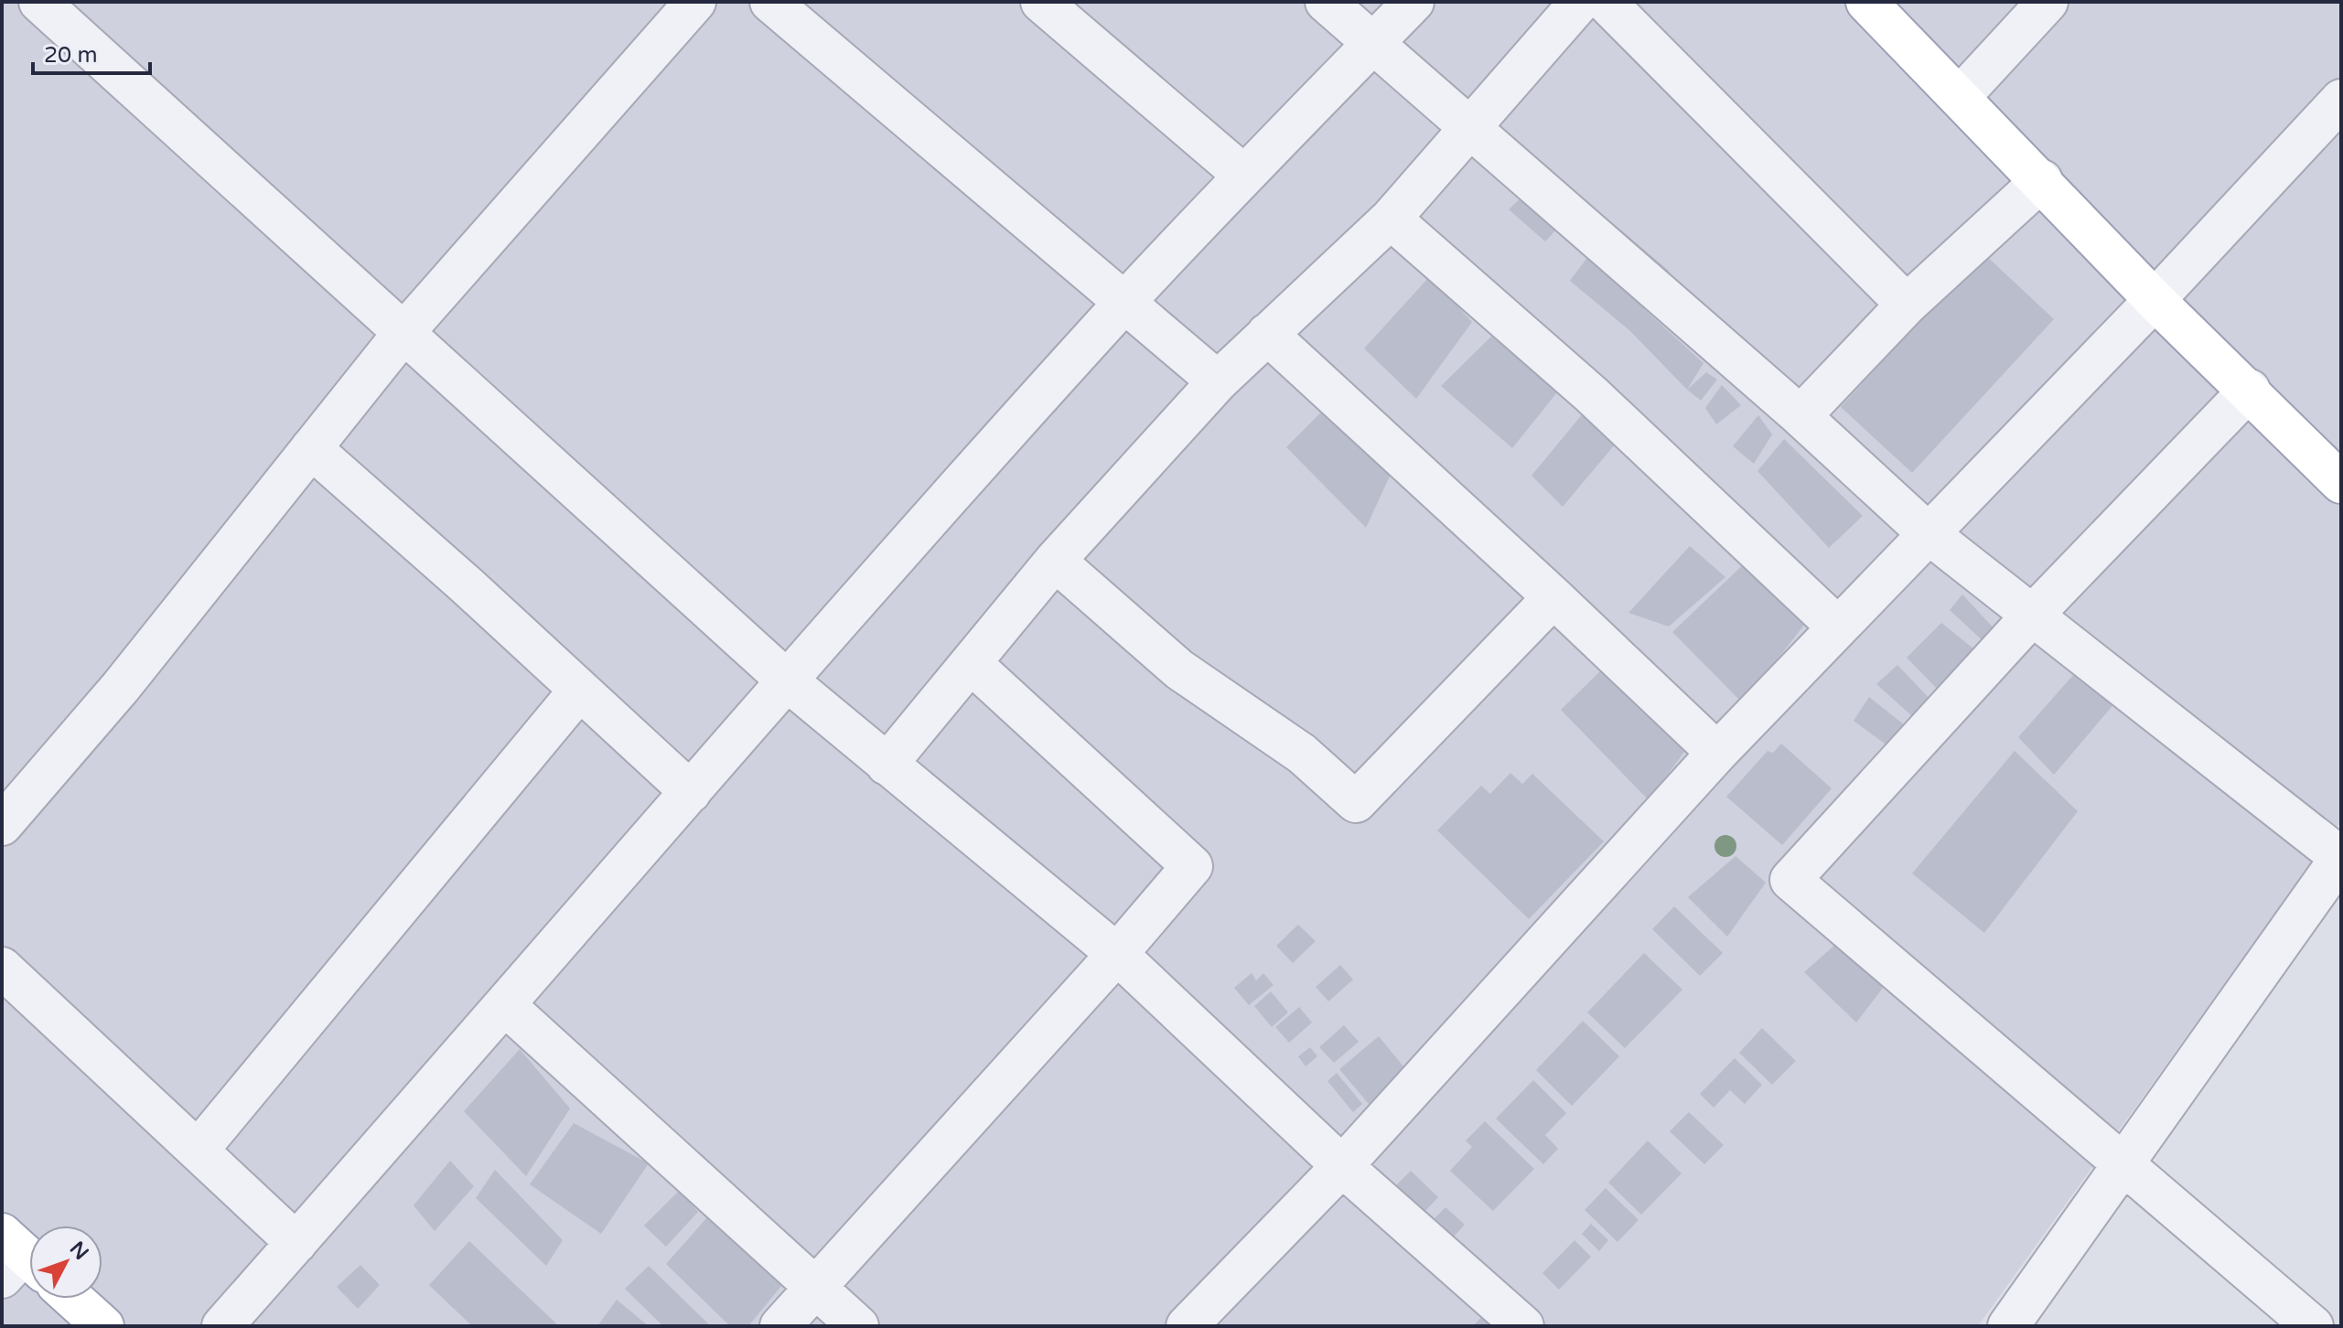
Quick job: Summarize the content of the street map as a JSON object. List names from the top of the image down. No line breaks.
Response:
{"scale_bar":"20 m","north":"top right"}
